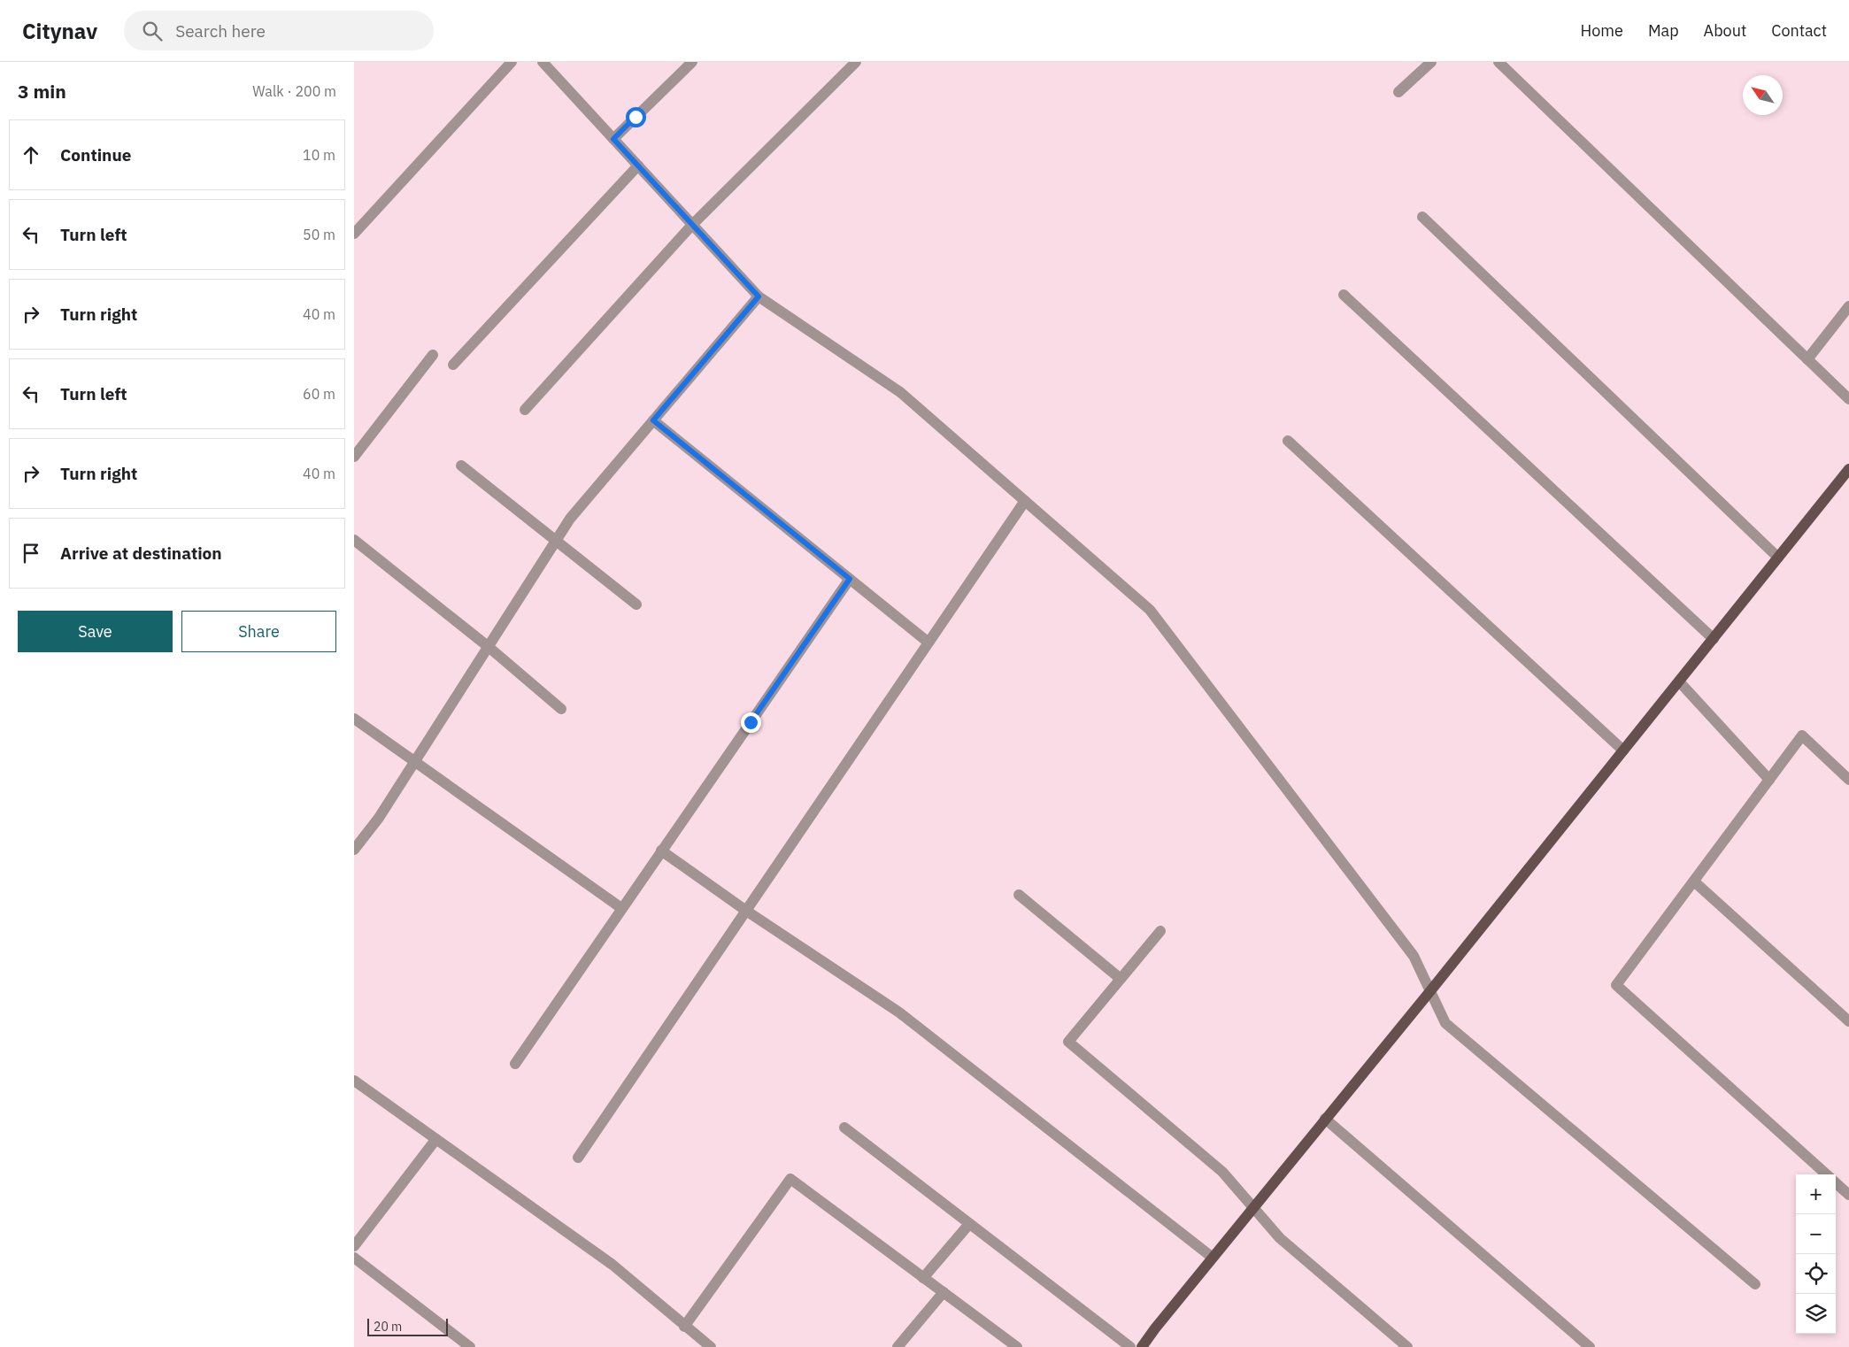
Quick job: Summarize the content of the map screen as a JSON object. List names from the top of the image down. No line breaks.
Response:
{"scale_bar":"20 m","north":"top left","page":{"header":"Citynav","search":"Search here","nav":["Home","Map","About","Contact"],"heading":["3 min","Walk · 200 m"],"list":[["Continue","10 m"],["Turn left","50 m"],["Turn right","40 m"],["Turn left","60 m"],["Turn right","40 m"],"Arrive at destination"],"buttons":["Save","Share"],"map_buttons":["+","−"],"scale":"20 m"}}
